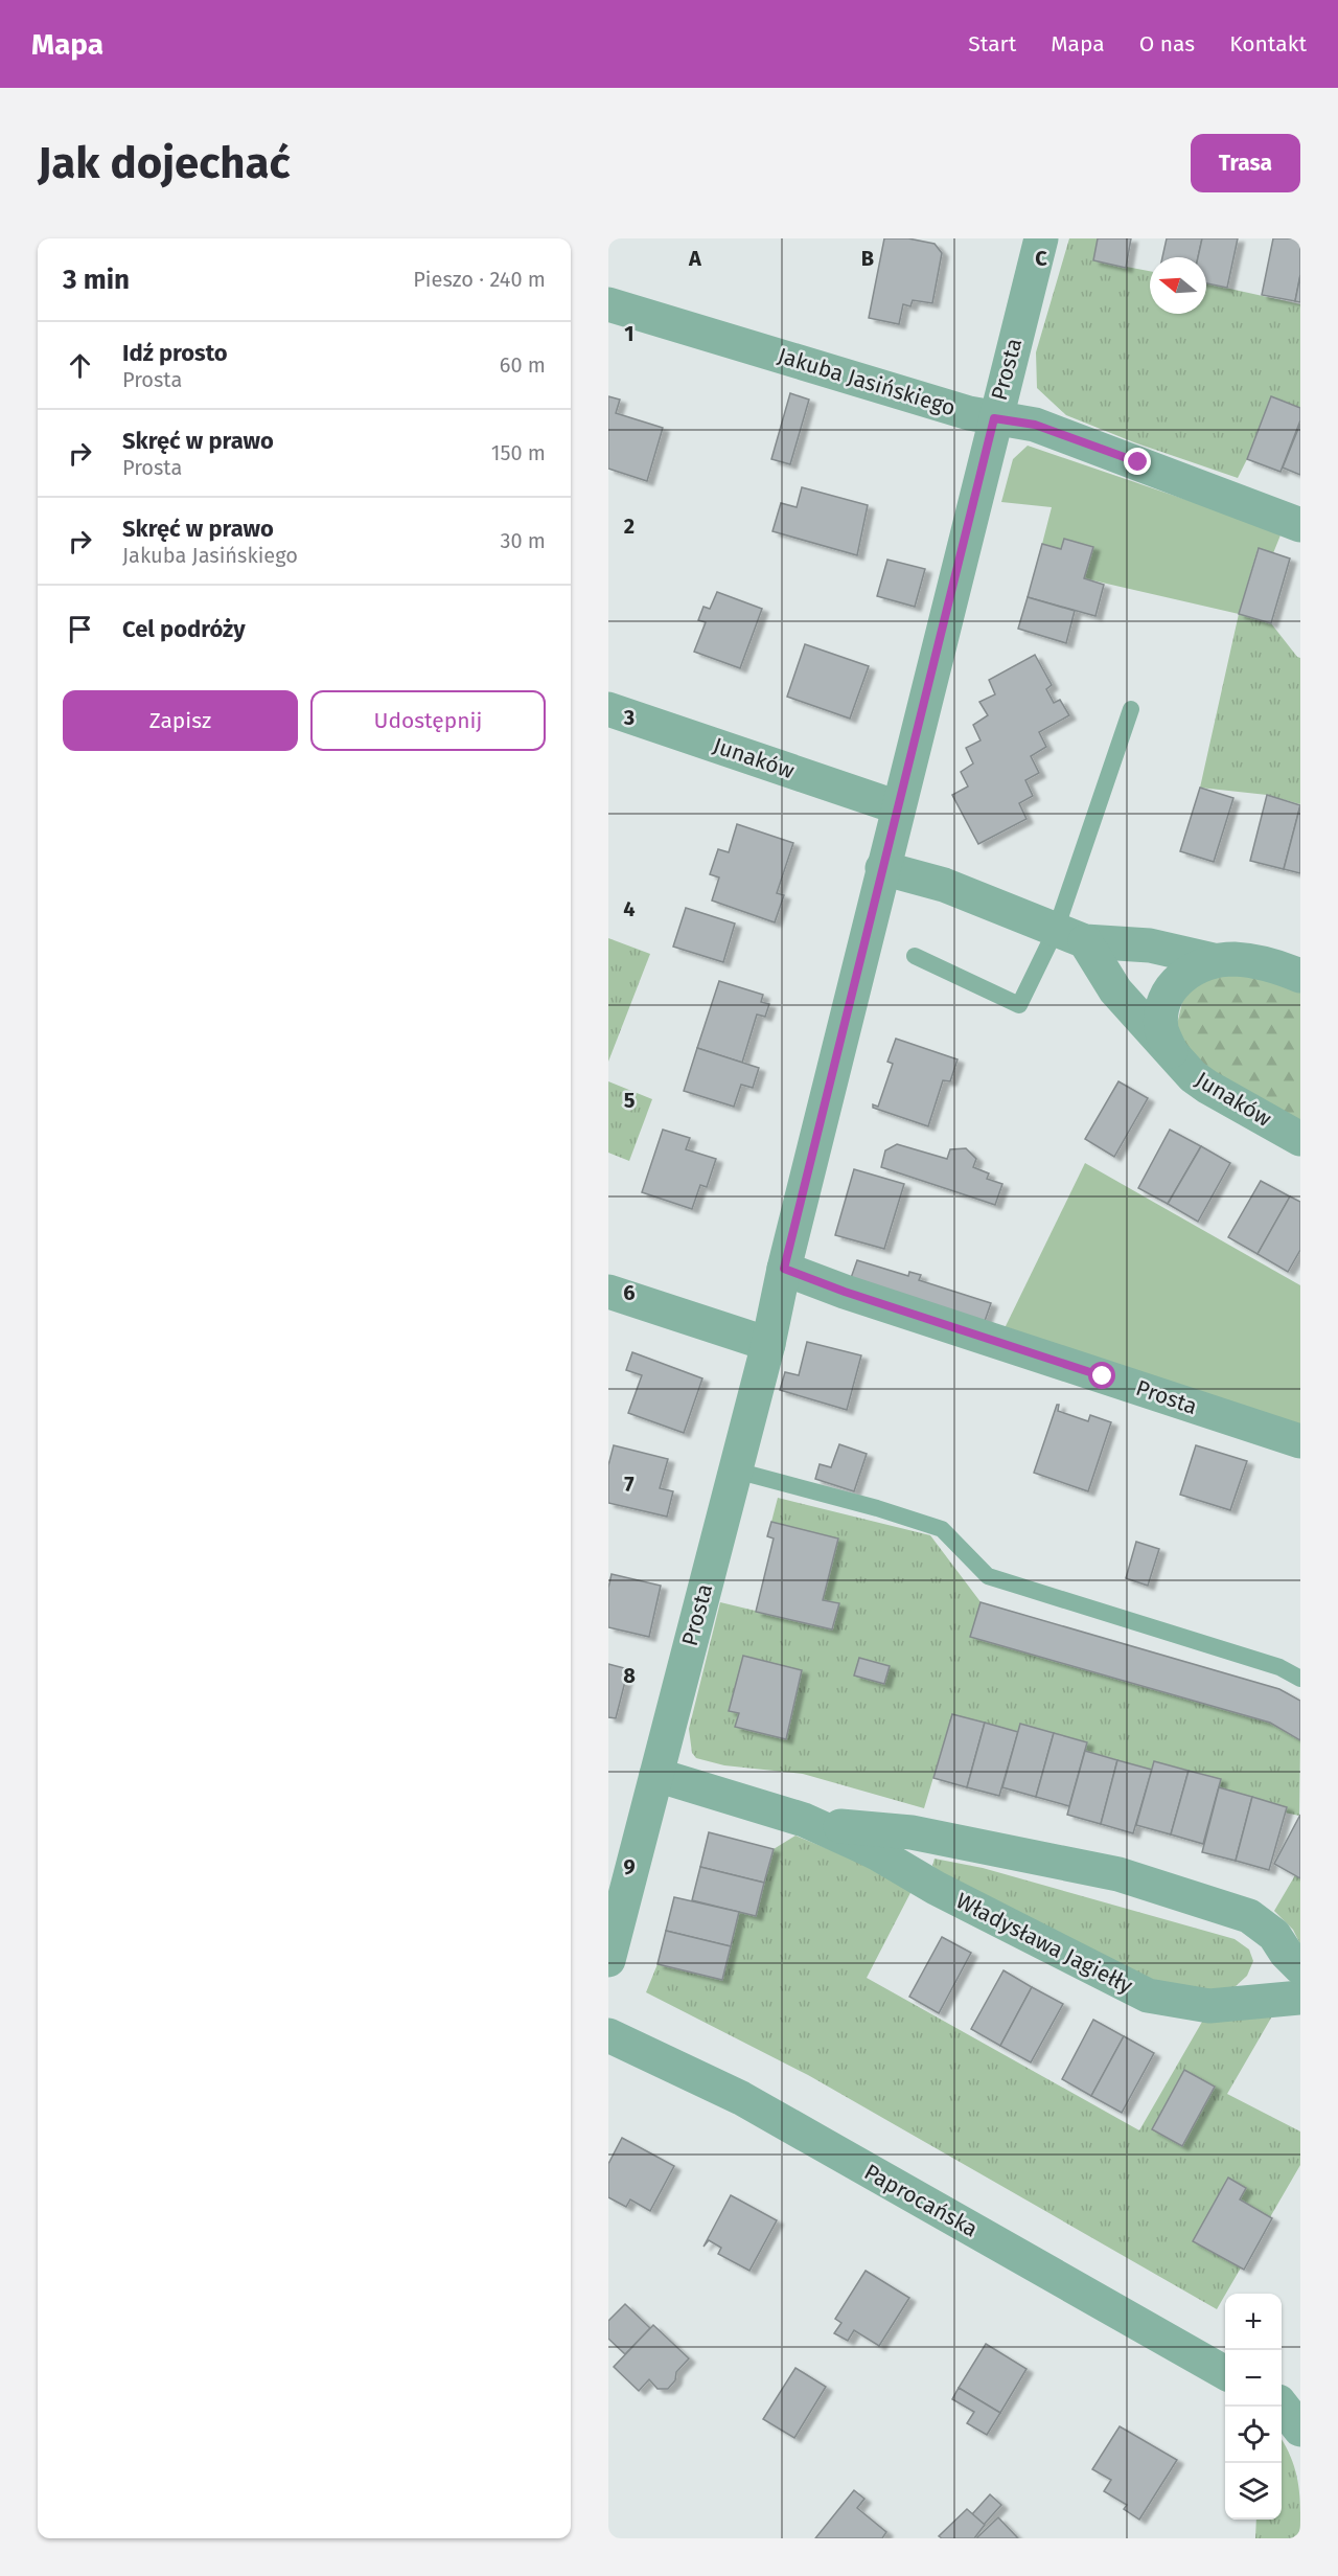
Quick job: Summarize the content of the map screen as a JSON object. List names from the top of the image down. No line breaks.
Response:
{"streets":{"street":["Prosta","Jakuba Jasińskiego","Junaków","Władysława Jagiełły","Paprocańska"]},"crossings":[["Prosta","Jakuba Jasińskiego"],["Prosta","Junaków"],["Prosta","Władysława Jagiełły"]],"north":"left","page":{"header":"Mapa","nav":["Start","Mapa","O nas","Kontakt"],"buttons":["Trasa",["Zapisz","Udostępnij"]],"title":"Jak dojechać","heading":["3 min","Pieszo · 240 m"],"list":[["Idź prosto","Prosta","60 m"],["Skręć w prawo","Prosta","150 m"],["Skręć w prawo","Jakuba Jasińskiego","30 m"],"Cel podróży"],"map_buttons":["+","−"]},"grid":{"columns":["A","B","C"],"rows":["1","2","3","4","5","6","7","8","9"]}}
